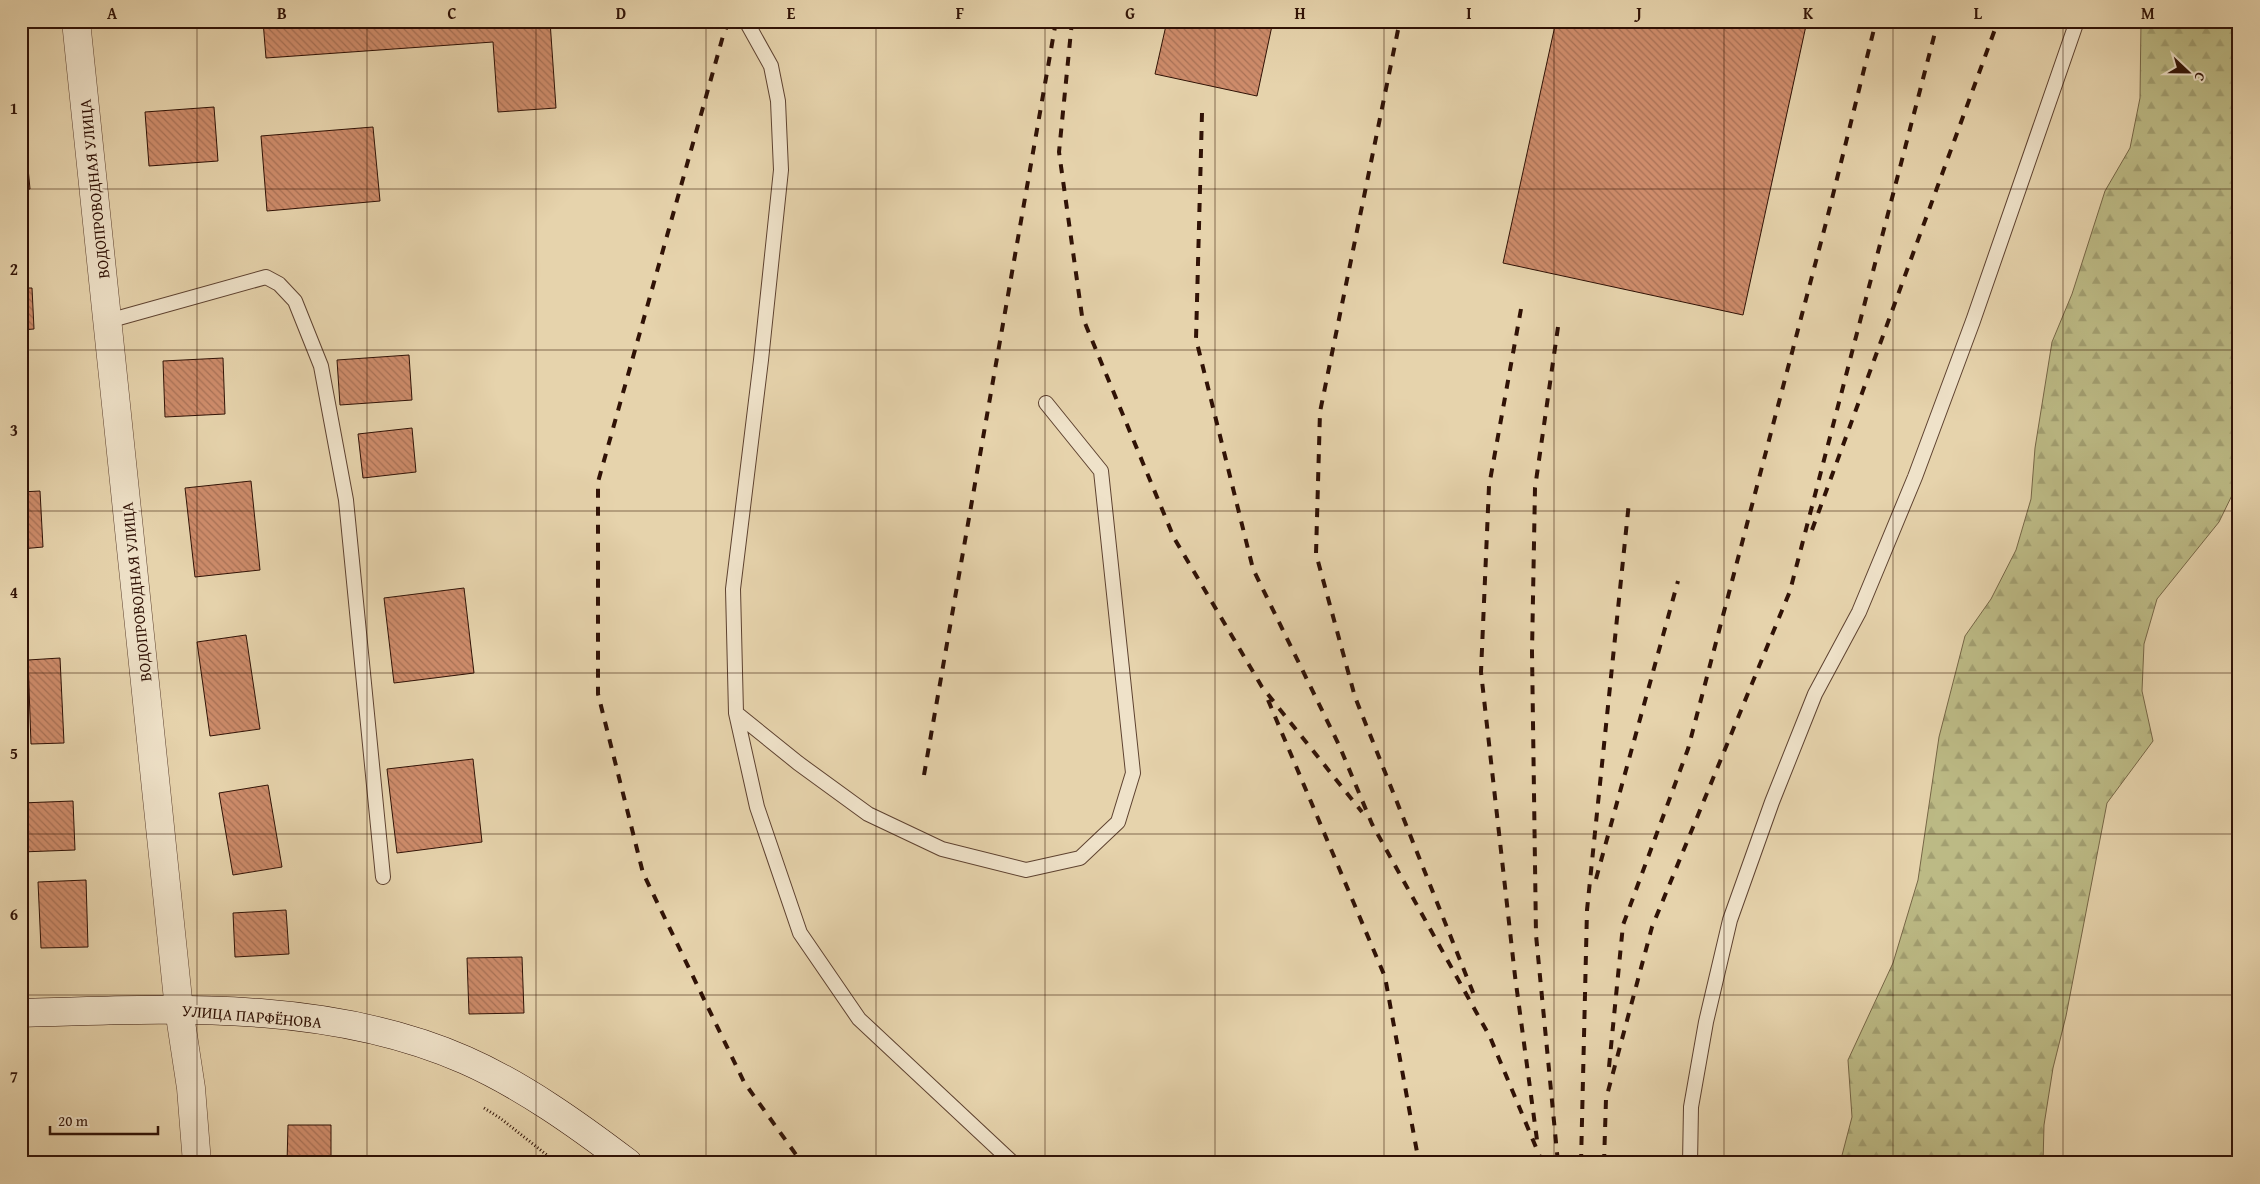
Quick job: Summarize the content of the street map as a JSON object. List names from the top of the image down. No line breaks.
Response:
{"streets":{"street":["ВОДОПРОВОДНАЯ УЛИЦА","УЛИЦА ПАРФЁНОВА"]},"crossings":[["ВОДОПРОВОДНАЯ УЛИЦА","УЛИЦА ПАРФЁНОВА"]],"scale_bar":"20 m","north":"right","grid":{"columns":["A","B","C","D","E","F","G","H","I","J","K","L","M"],"rows":["1","2","3","4","5","6","7"]}}
